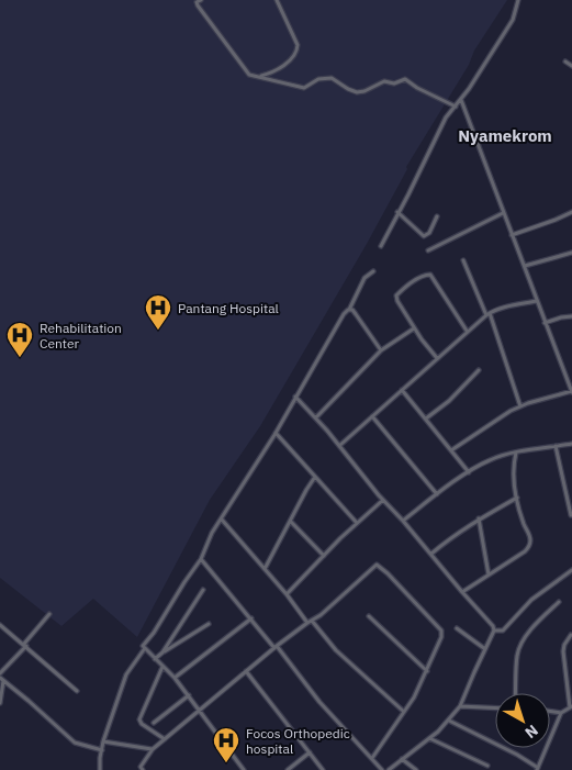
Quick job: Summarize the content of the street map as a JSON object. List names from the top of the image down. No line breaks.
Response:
{"districts":["Nyamekrom"],"places":{"hospital":["Pantang Hospital","Rehabilitation Center","Focos Orthopedic hospital"]},"north":"bottom right"}
